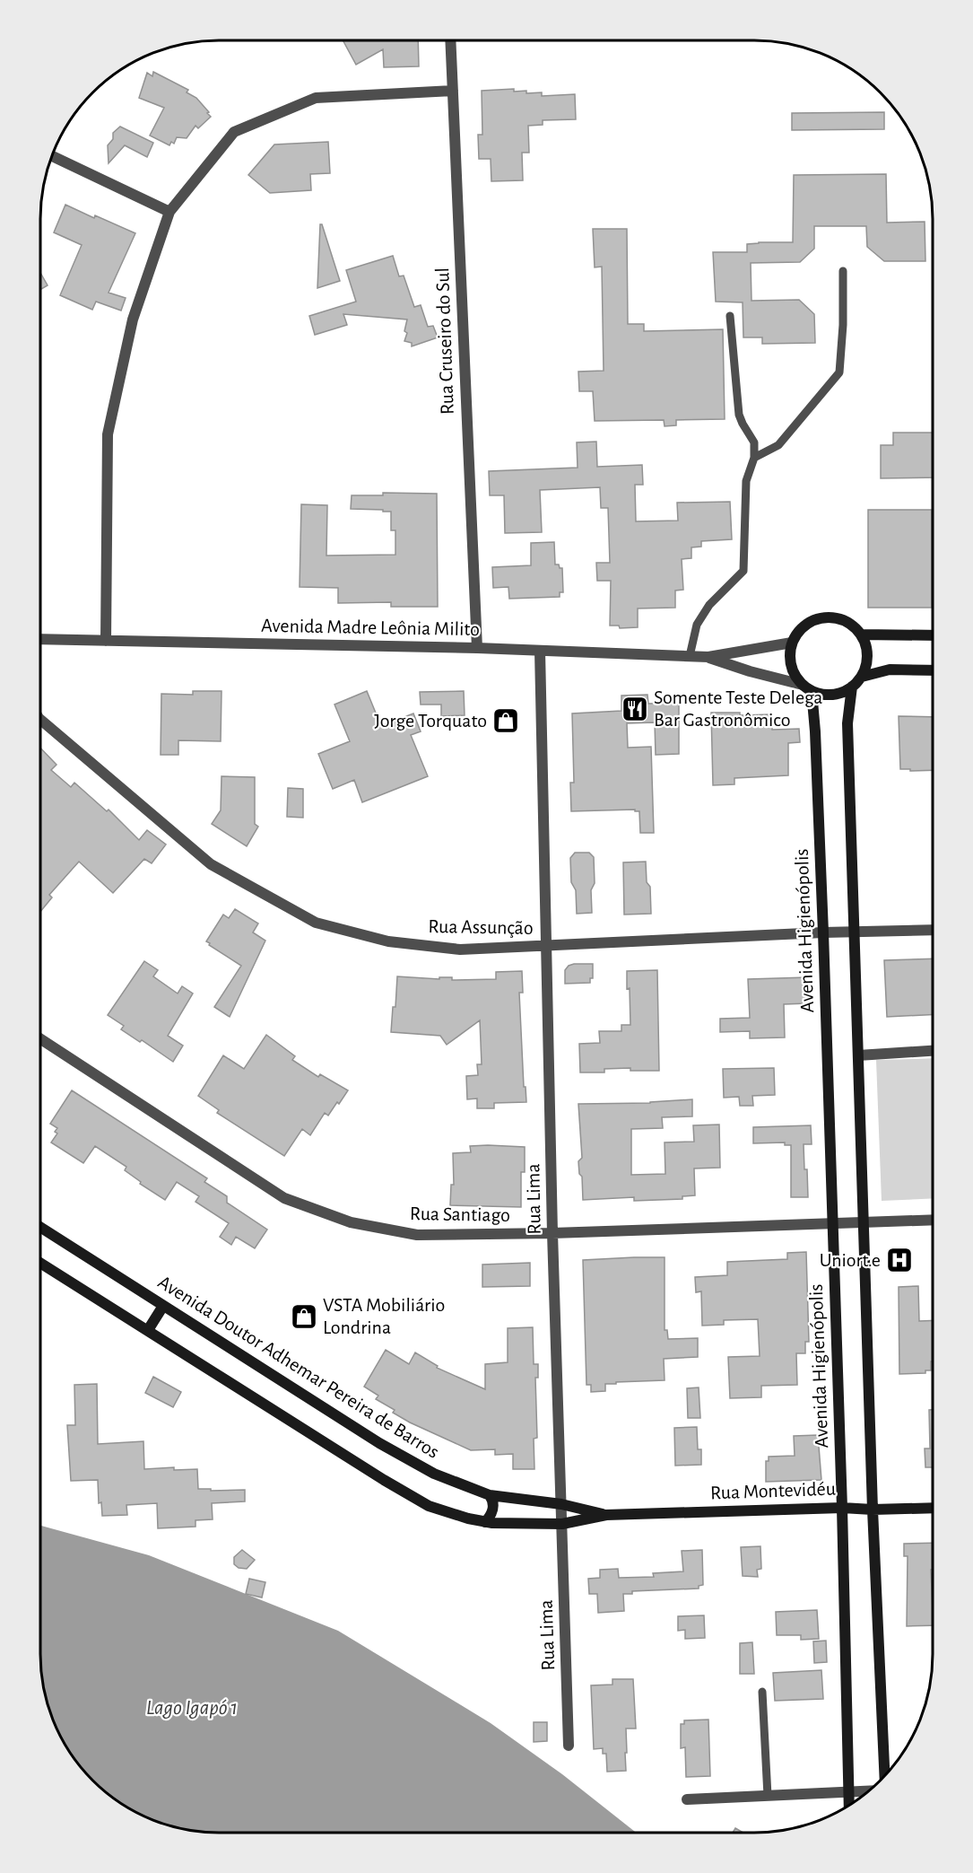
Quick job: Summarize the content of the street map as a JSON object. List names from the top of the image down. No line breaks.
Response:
{"streets":{"main road":["Avenida Higienópolis","Avenida Doutor Adhemar Pereira de Barros","Rua Montevidéu"],"street":["Rua Cruseiro do Sul","Avenida Madre Leônia Milito","Rua Assunção","Rua Lima","Rua Santiago"]},"crossings":[["Rua Cruseiro do Sul","Avenida Madre Leônia Milito"],["Avenida Madre Leônia Milito","Avenida Higienópolis"],["Avenida Madre Leônia Milito","Rua Lima"],["Rua Assunção","Avenida Higienópolis"],["Rua Assunção","Rua Lima"],["Avenida Higienópolis","Rua Santiago"],["Avenida Higienópolis","Rua Montevidéu"],["Rua Lima","Rua Santiago"],["Rua Lima","Avenida Doutor Adhemar Pereira de Barros"],["Rua Lima","Rua Montevidéu"],["Avenida Doutor Adhemar Pereira de Barros","Rua Montevidéu"]],"water":["Lago Igapó 1"],"places":{"restaurant":["Somente Teste Delega Bar Gastronômico"],"shop":["Jorge Torquato","VSTA Mobiliário Londrina"],"hospital":["Uniort.e"]}}
